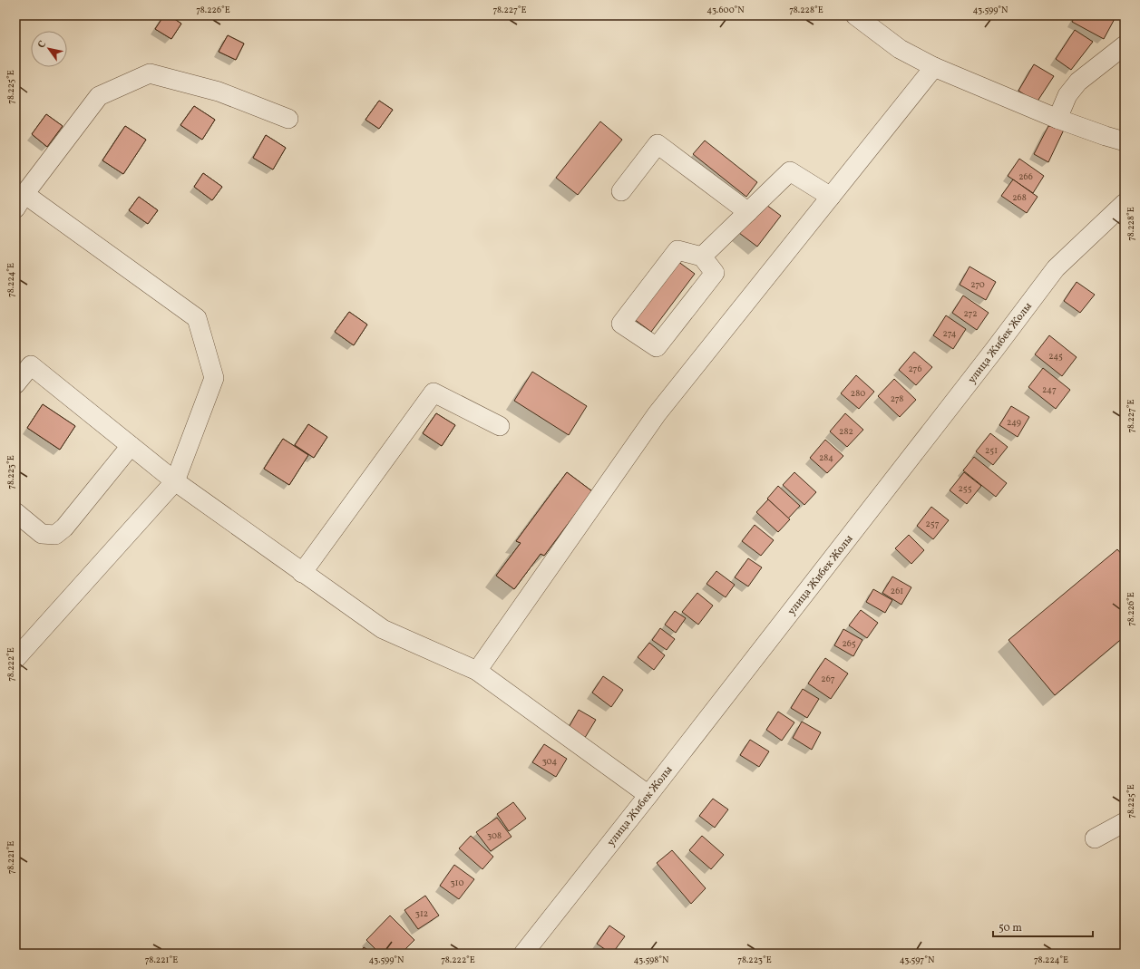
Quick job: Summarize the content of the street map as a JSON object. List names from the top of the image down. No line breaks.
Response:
{"streets":{"street":["улица Жибек Жолы"]},"house_numbers":["266","268","270","272","274","245","276","247","280","278","249","282","251","284","255","257","261","265","267","304","308","310","312"],"scale_bar":"50 m","north":"top left","coordinates":["78.226°E","78.227°E","43.600°N","78.228°E","43.599°N","78.225°E","78.224°E","78.223°E","78.222°E","78.221°E","43.598°N","43.597°N"]}
